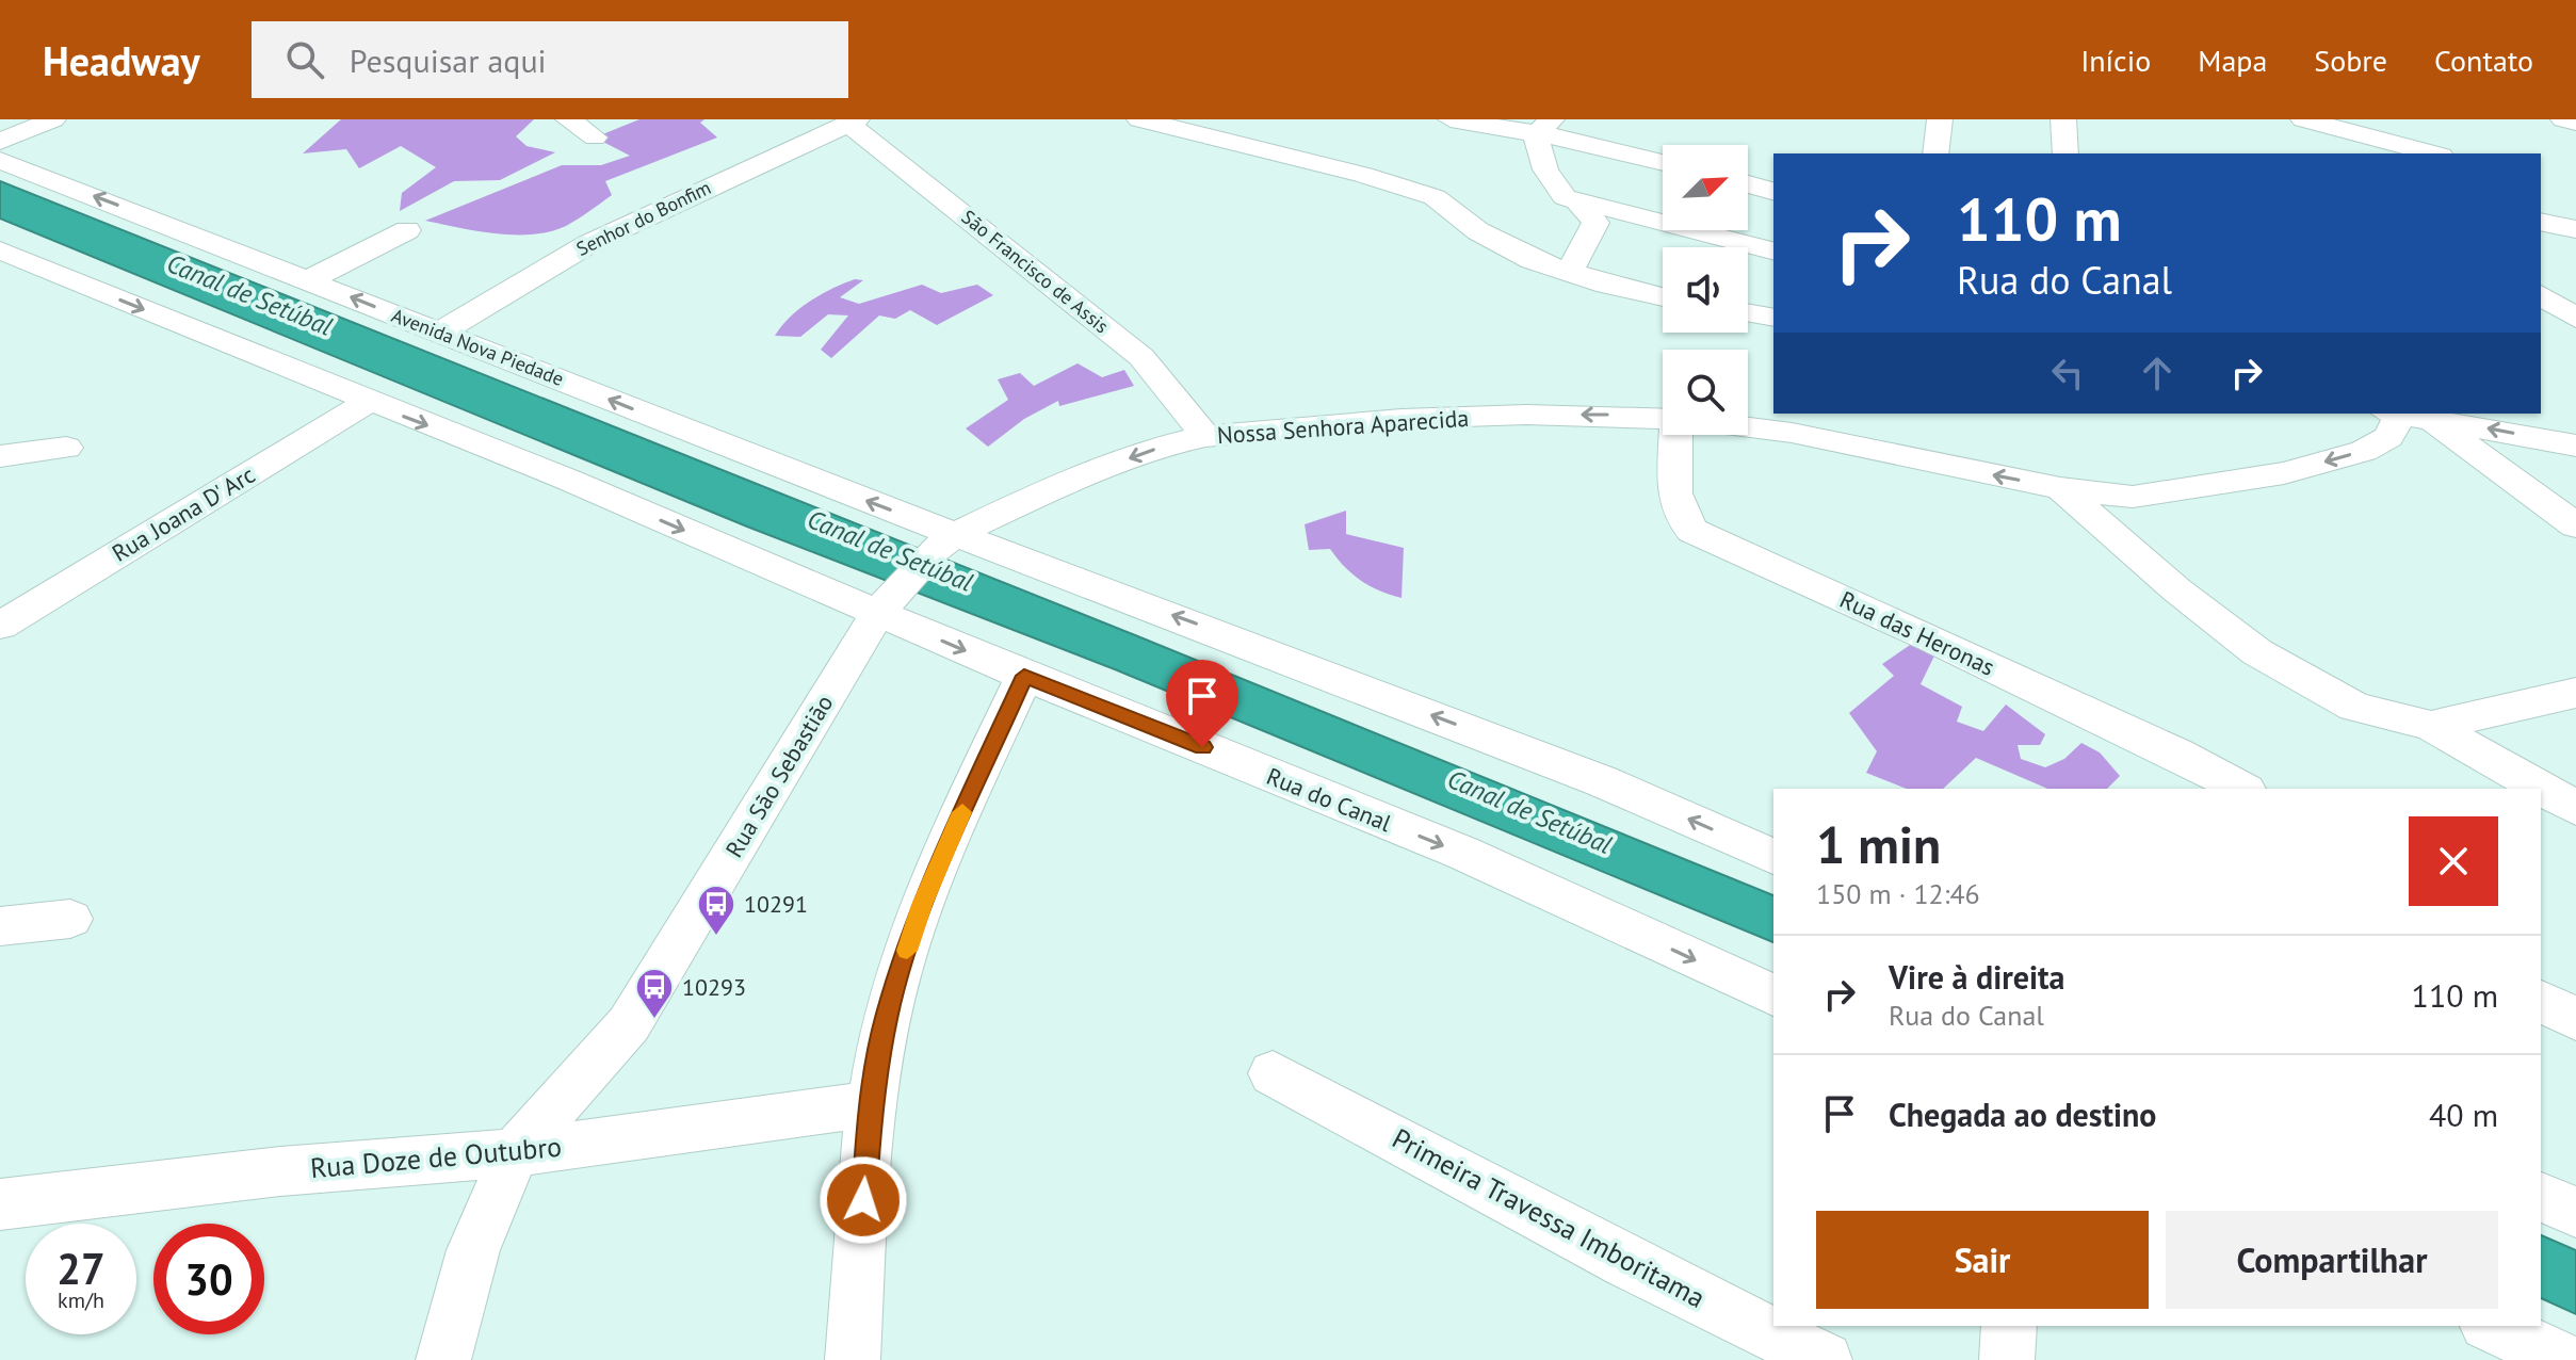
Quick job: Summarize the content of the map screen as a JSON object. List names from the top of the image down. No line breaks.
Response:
{"streets":{"street":["Senhor do Bonfim","São Francisco de Assis","Avenida Nova Piedade","Nossa Senhora Aparecida","Rua Joana D' Arc","Rua das Heronas","Rua São Sebastião","Rua do Canal","Rua Doze de Outubro","Primeira Travessa Imboritama"]},"crossings":[["Senhor do Bonfim","São Francisco de Assis"],["Senhor do Bonfim","Avenida Nova Piedade"],["São Francisco de Assis","Nossa Senhora Aparecida"],["Avenida Nova Piedade","Nossa Senhora Aparecida"],["Nossa Senhora Aparecida","Rua São Sebastião"],["Nossa Senhora Aparecida","Rua do Canal"],["Rua São Sebastião","Rua do Canal"],["Rua São Sebastião","Rua Doze de Outubro"]],"water":["Canal de Setúbal"],"places":{"bus stop":["10291","10293"]},"north":"top right","page":{"header":"Headway","search":"Pesquisar aqui","nav":["Início","Mapa","Sobre","Contato"],"turn":["110 m","Rua do Canal"],"heading":["1 min","150 m · 12:46"],"list":[{"name":"Vire à direita","note":"Rua do Canal","value":"110 m"},{"name":"Chegada ao destino","value":"40 m"}],"buttons":["Sair","Compartilhar"],"speed":"27 km/h","limit":"30"}}
